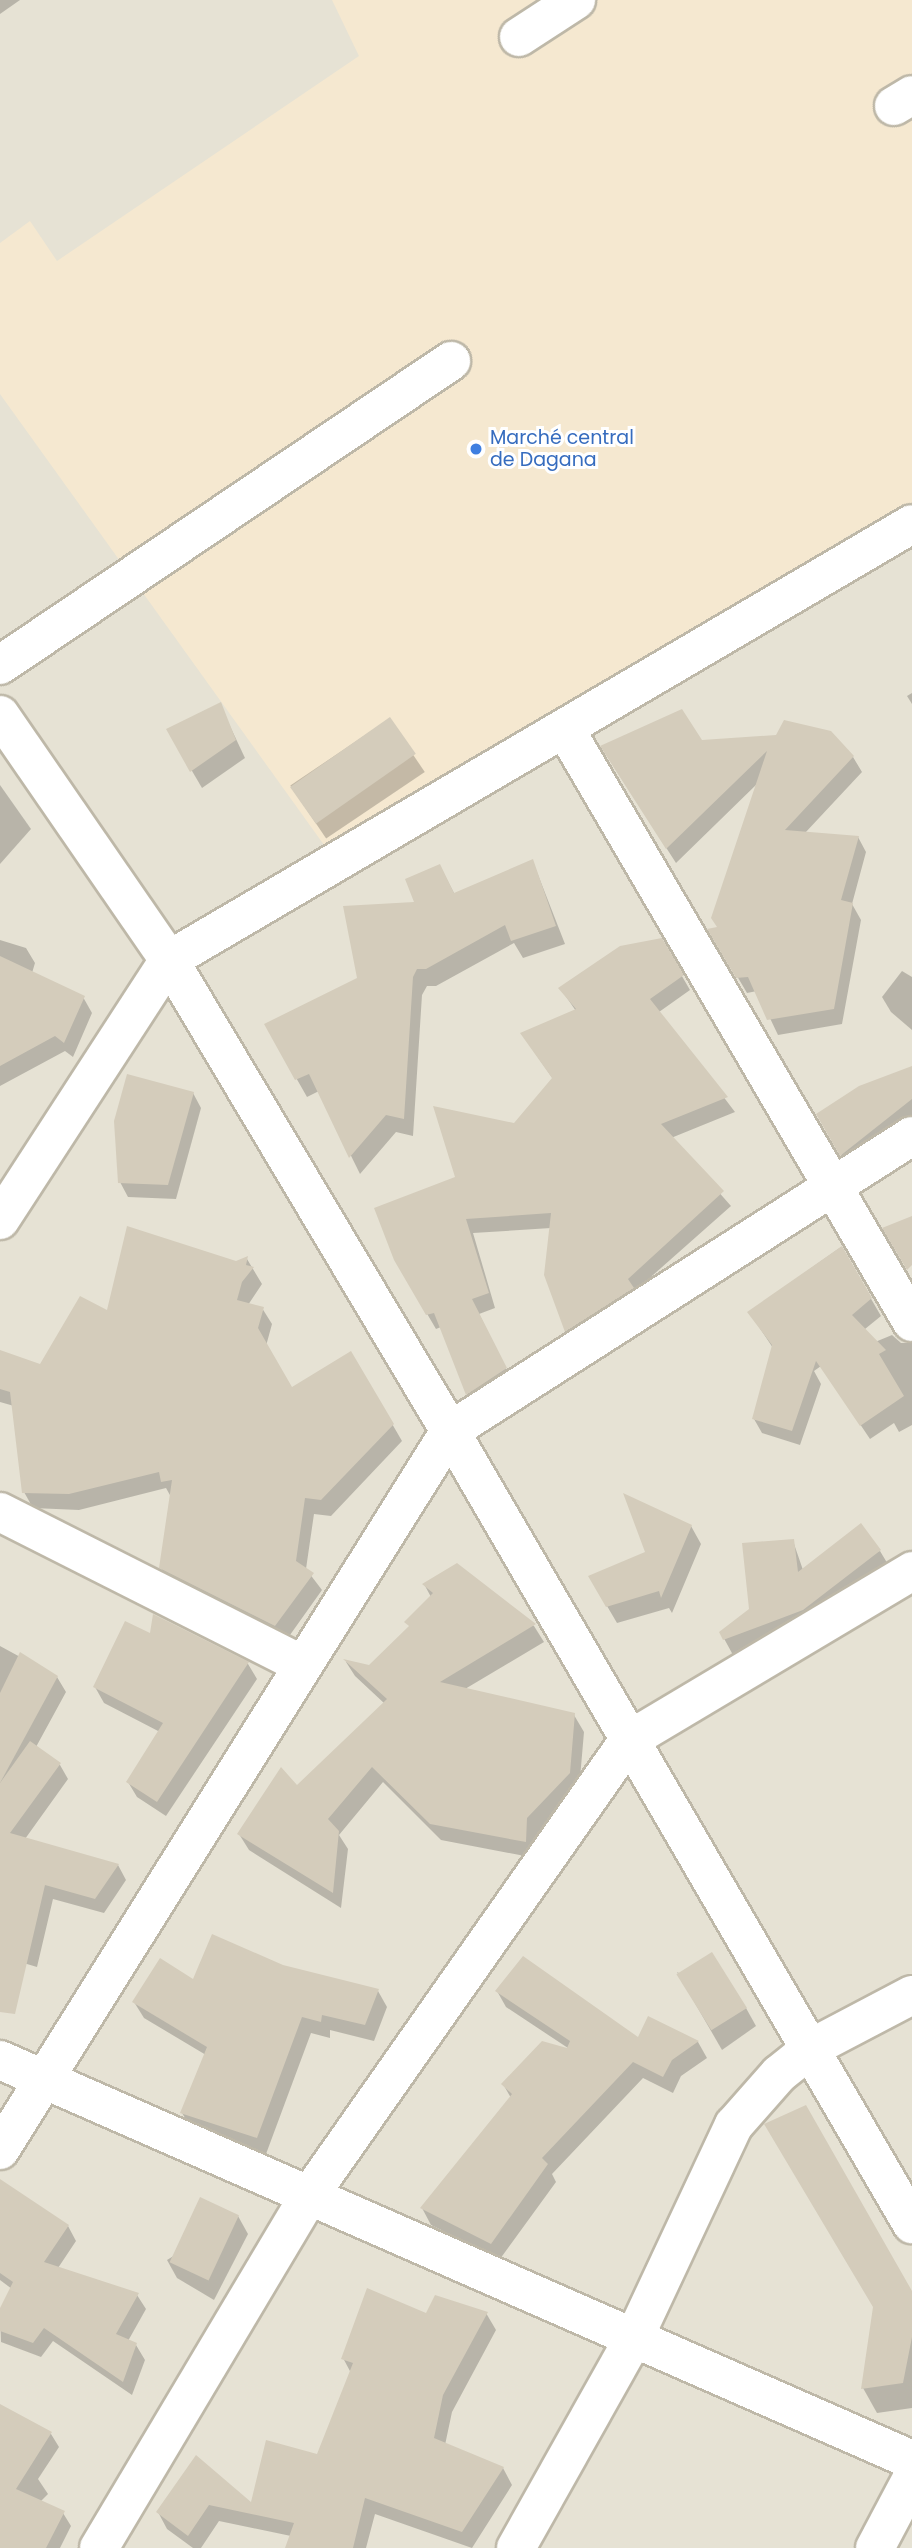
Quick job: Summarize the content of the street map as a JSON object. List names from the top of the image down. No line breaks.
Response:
{"places":["Marché central de Dagana"]}
